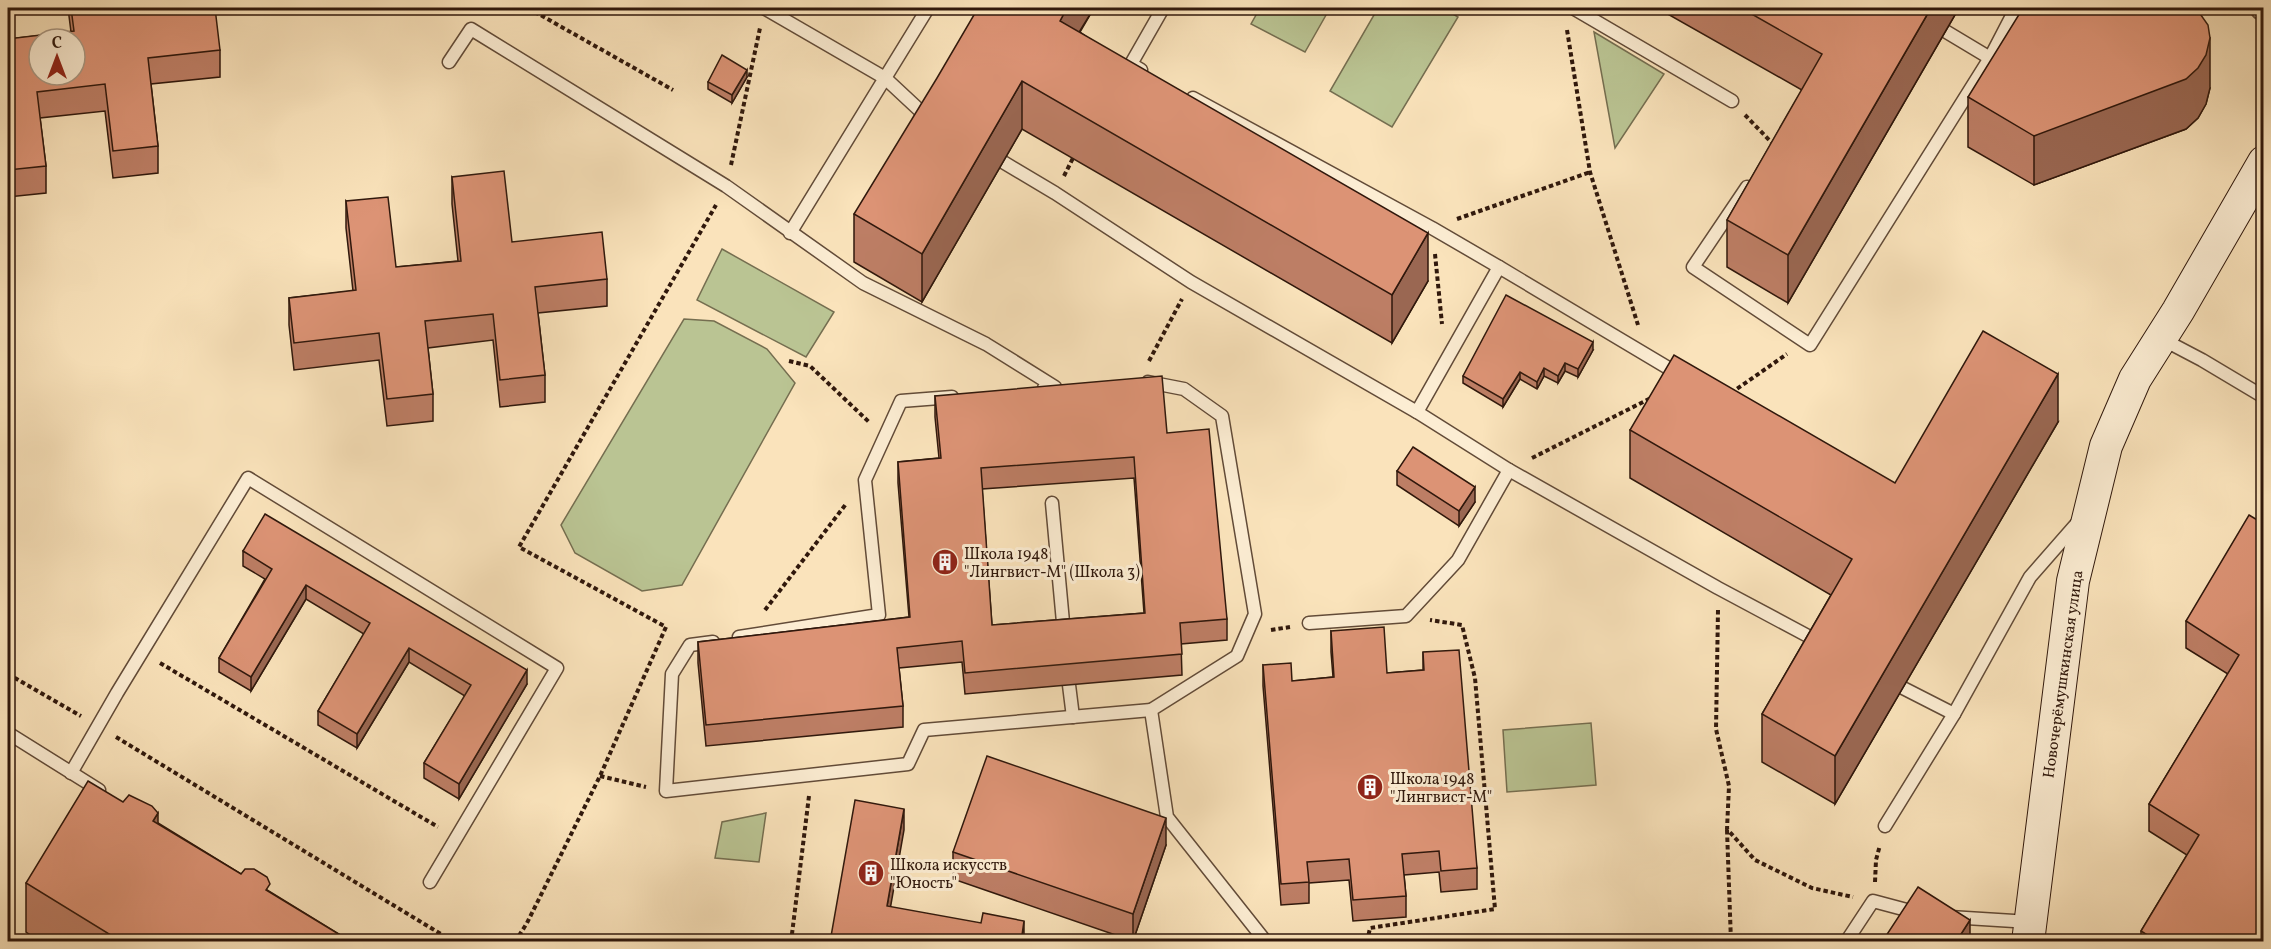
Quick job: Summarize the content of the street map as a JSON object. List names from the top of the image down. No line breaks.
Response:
{"streets":{"street":["Новочерёмушкинская улица"]},"places":{"building":["Школа 1948 \"Лингвист-М\" (Школа 3)","Школа 1948 \"Лингвист-М\"","Школа искусств \"Юность\""]},"north":"top"}
